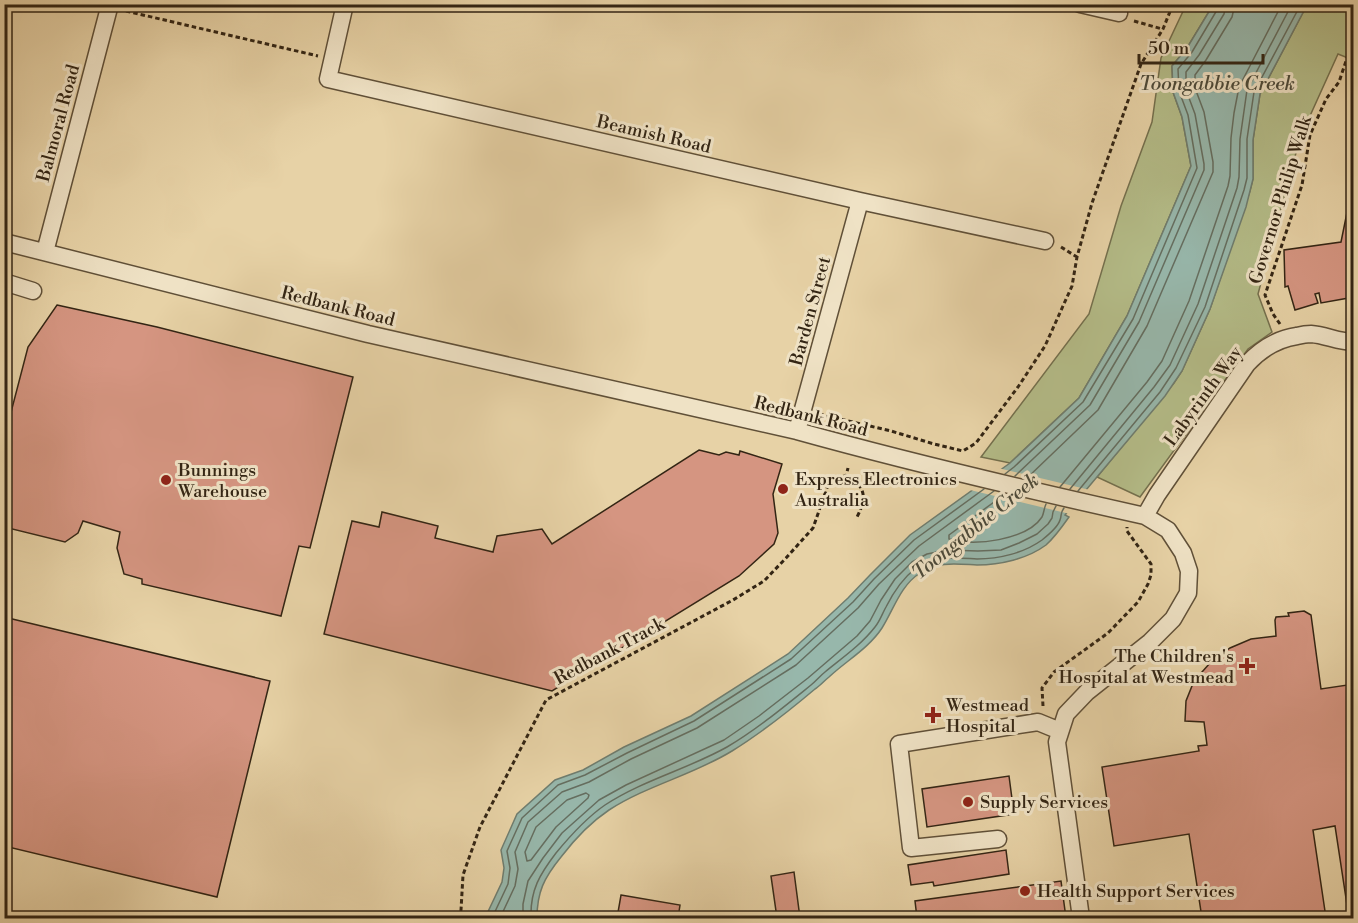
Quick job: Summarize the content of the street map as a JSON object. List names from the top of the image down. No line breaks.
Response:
{"streets":{"street":["Balmoral Road","Beamish Road","Redbank Road","Barden Street","Labyrinth Way"],"path":["Governor Philip Walk","Redbank Track"]},"crossings":[["Balmoral Road","Redbank Road"],["Beamish Road","Barden Street"],["Governor Philip Walk","Labyrinth Way"],["Redbank Road","Barden Street"],["Redbank Road","Labyrinth Way"]],"water":["Toongabbie Creek"],"places":{"other":["Bunnings Warehouse","Express Electronics Australia","Supply Services","Health Support Services"],"health":["The Children's Hospital at Westmead","Westmead Hospital"]},"scale_bar":"50 m"}
